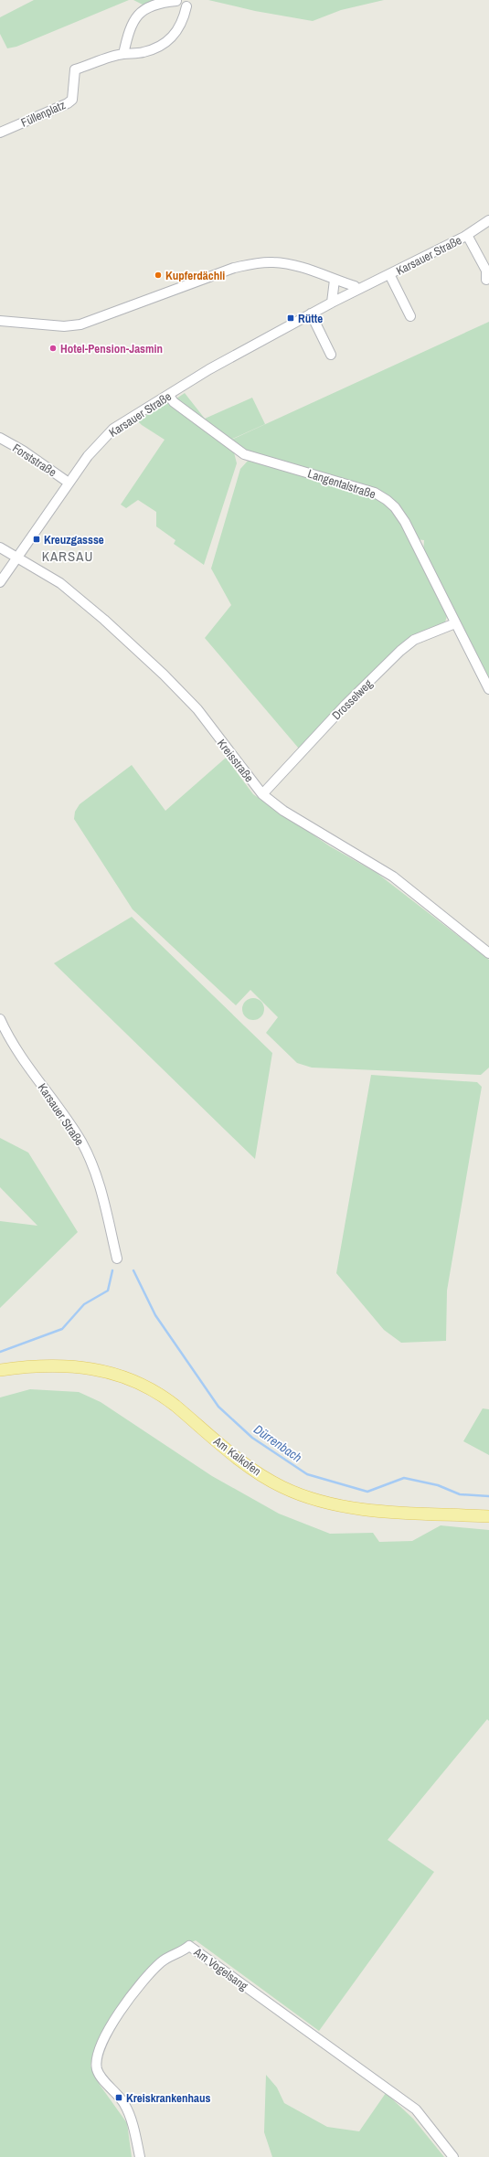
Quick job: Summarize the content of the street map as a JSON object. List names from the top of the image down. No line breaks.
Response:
{"streets":{"main road":["Am Kalkofen"],"street":["Füllenplatz","Karsauer Straße","Forststraße","Langentalstraße","Drosselweg","Kreisstraße","Am Vogelsang"]},"crossings":[["Karsauer Straße","Forststraße"],["Karsauer Straße","Langentalstraße"],["Karsauer Straße","Kreisstraße"],["Langentalstraße","Drosselweg"],["Drosselweg","Kreisstraße"]],"districts":["KARSAU"],"water":["Dürrenbach"],"places":{"other":["Kupferdächli","Hotel-Pension-Jasmin"],"transit":["Rütte","Kreuzgassse","Kreiskrankenhaus"]}}
